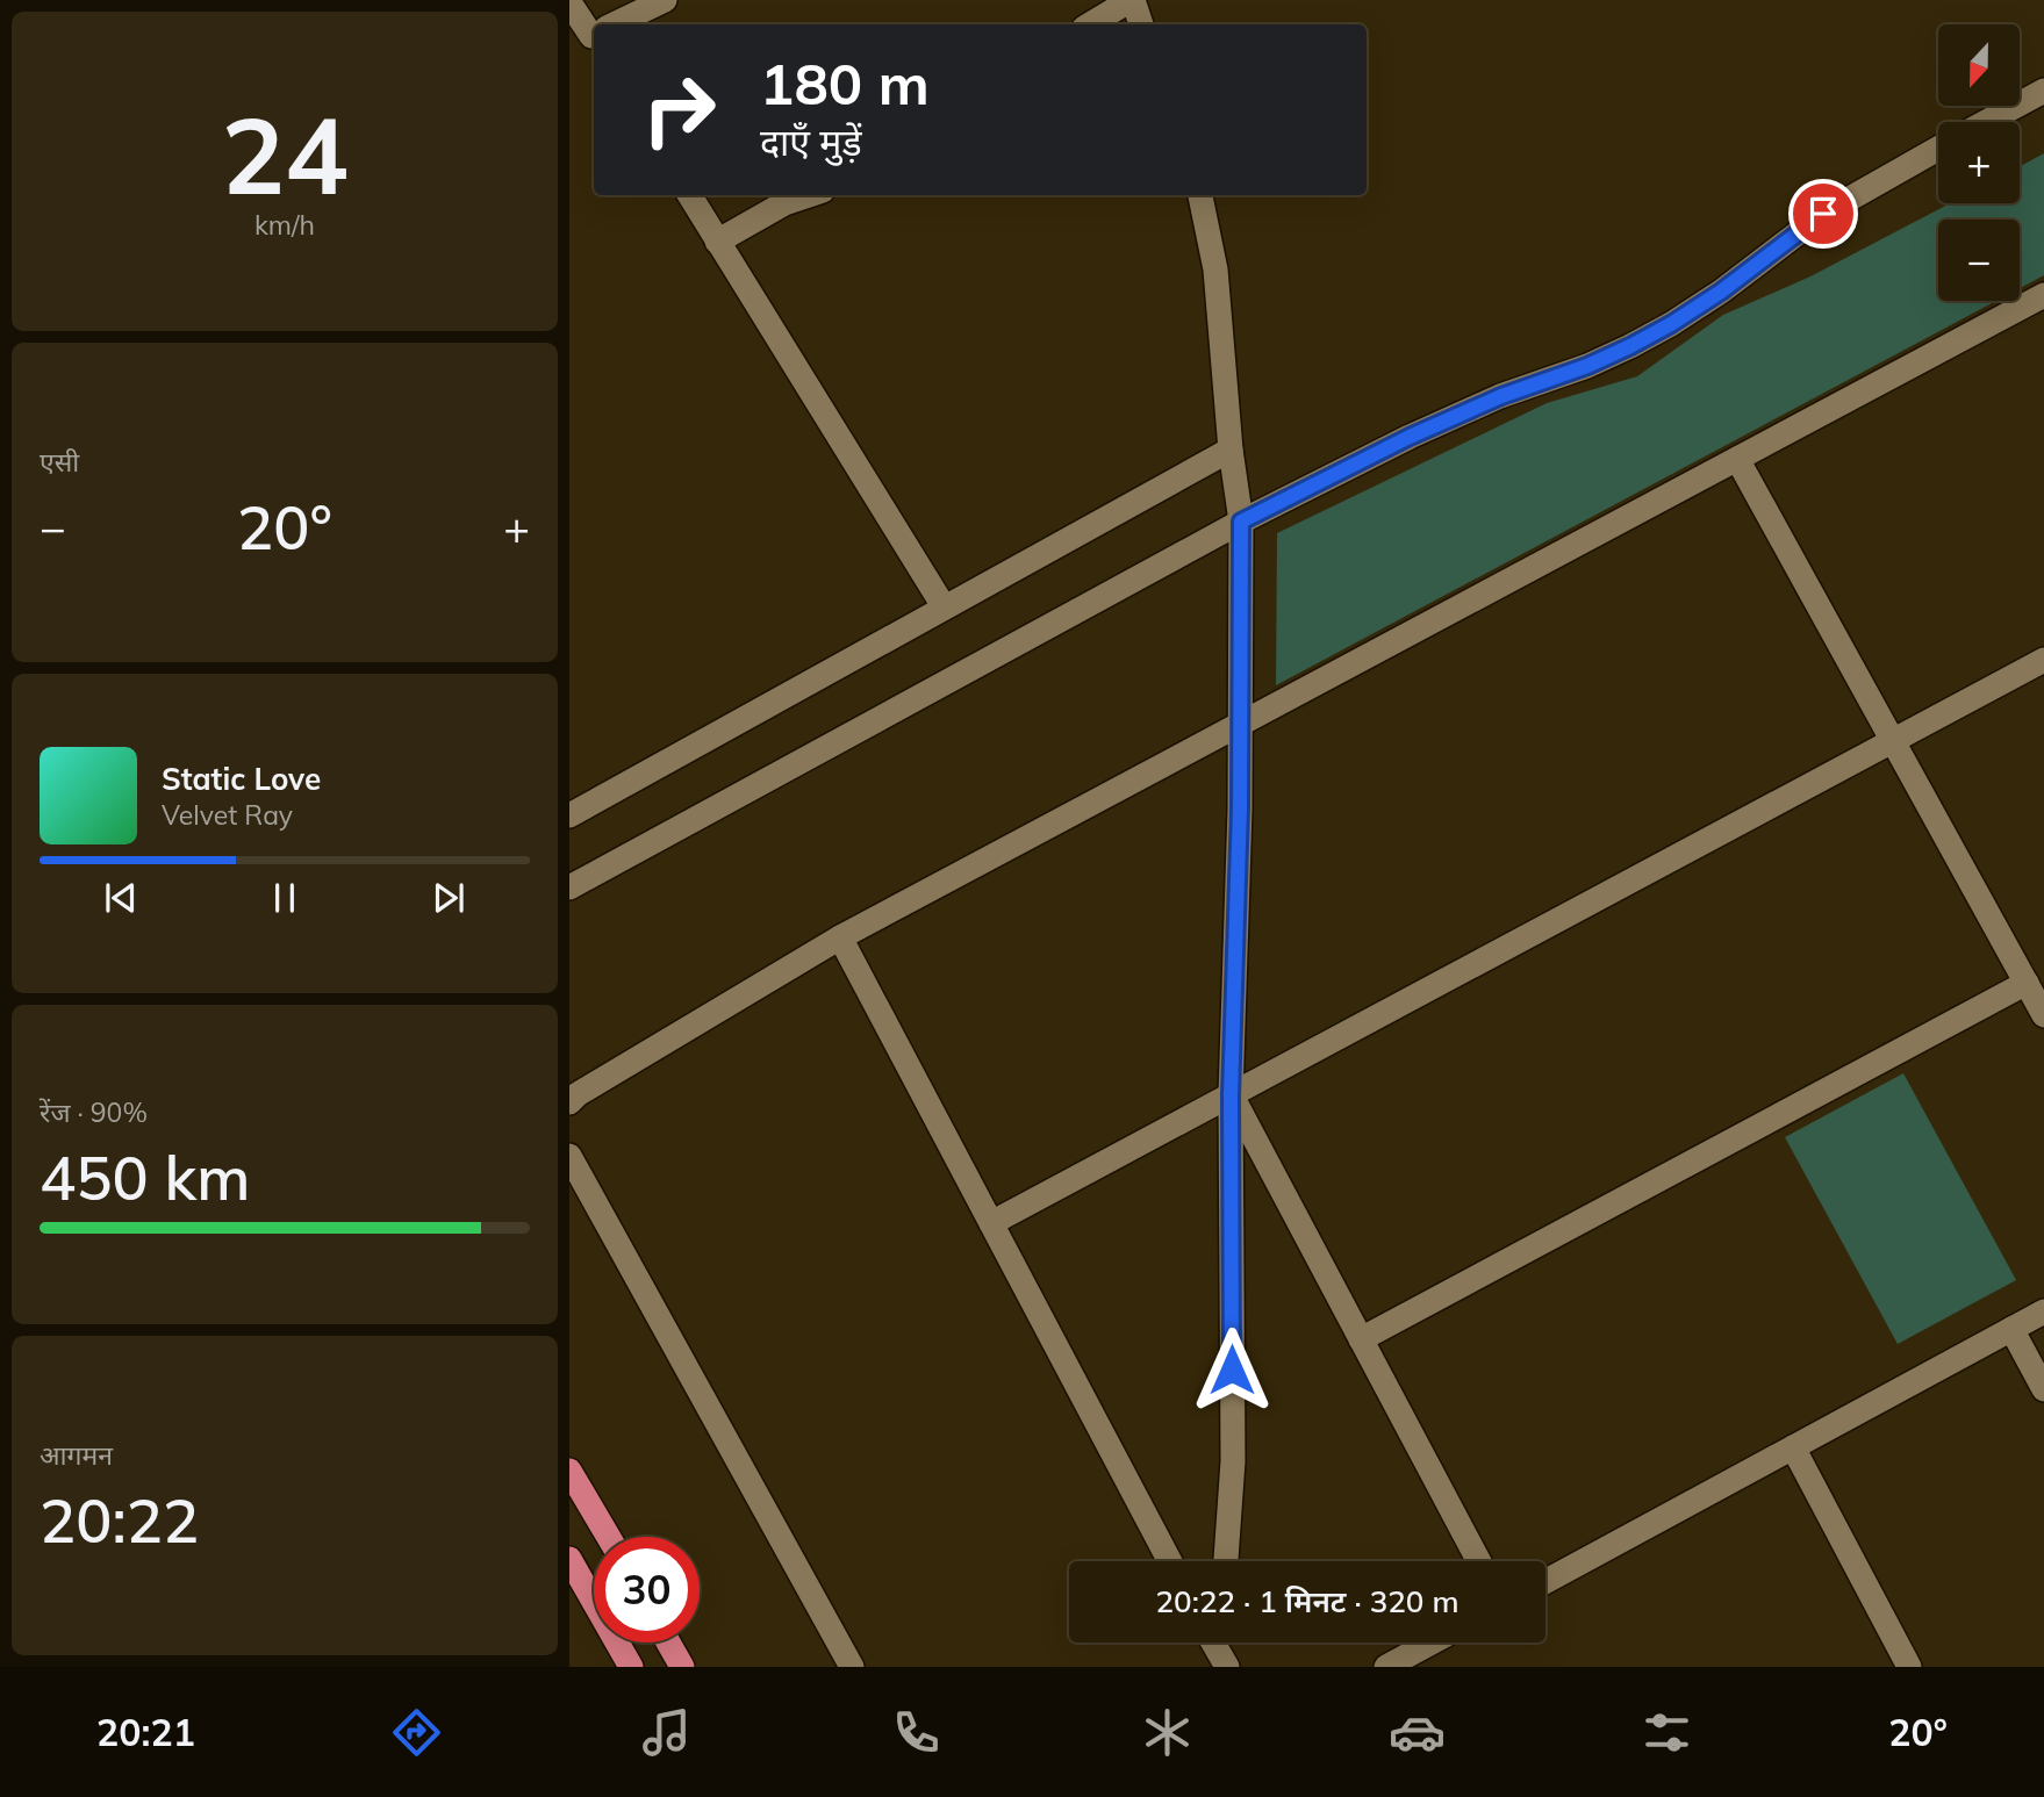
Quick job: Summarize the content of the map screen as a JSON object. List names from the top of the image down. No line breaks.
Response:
{"north":"bottom","page":{"tile":[["24","km/h"],"एसी",["रेंज · 90%","450 km"],["आगमन","20:22"]],"map_buttons":["+","−"],"turn":["180 m","दाएँ मुड़ें"],"heat":["−","20°","+"],"song":["Static Love","Velvet Ray"],"limit":"30","trip":"20:22 · 1 मिनट · 320 m","tabs":["20:21","20°"]}}
